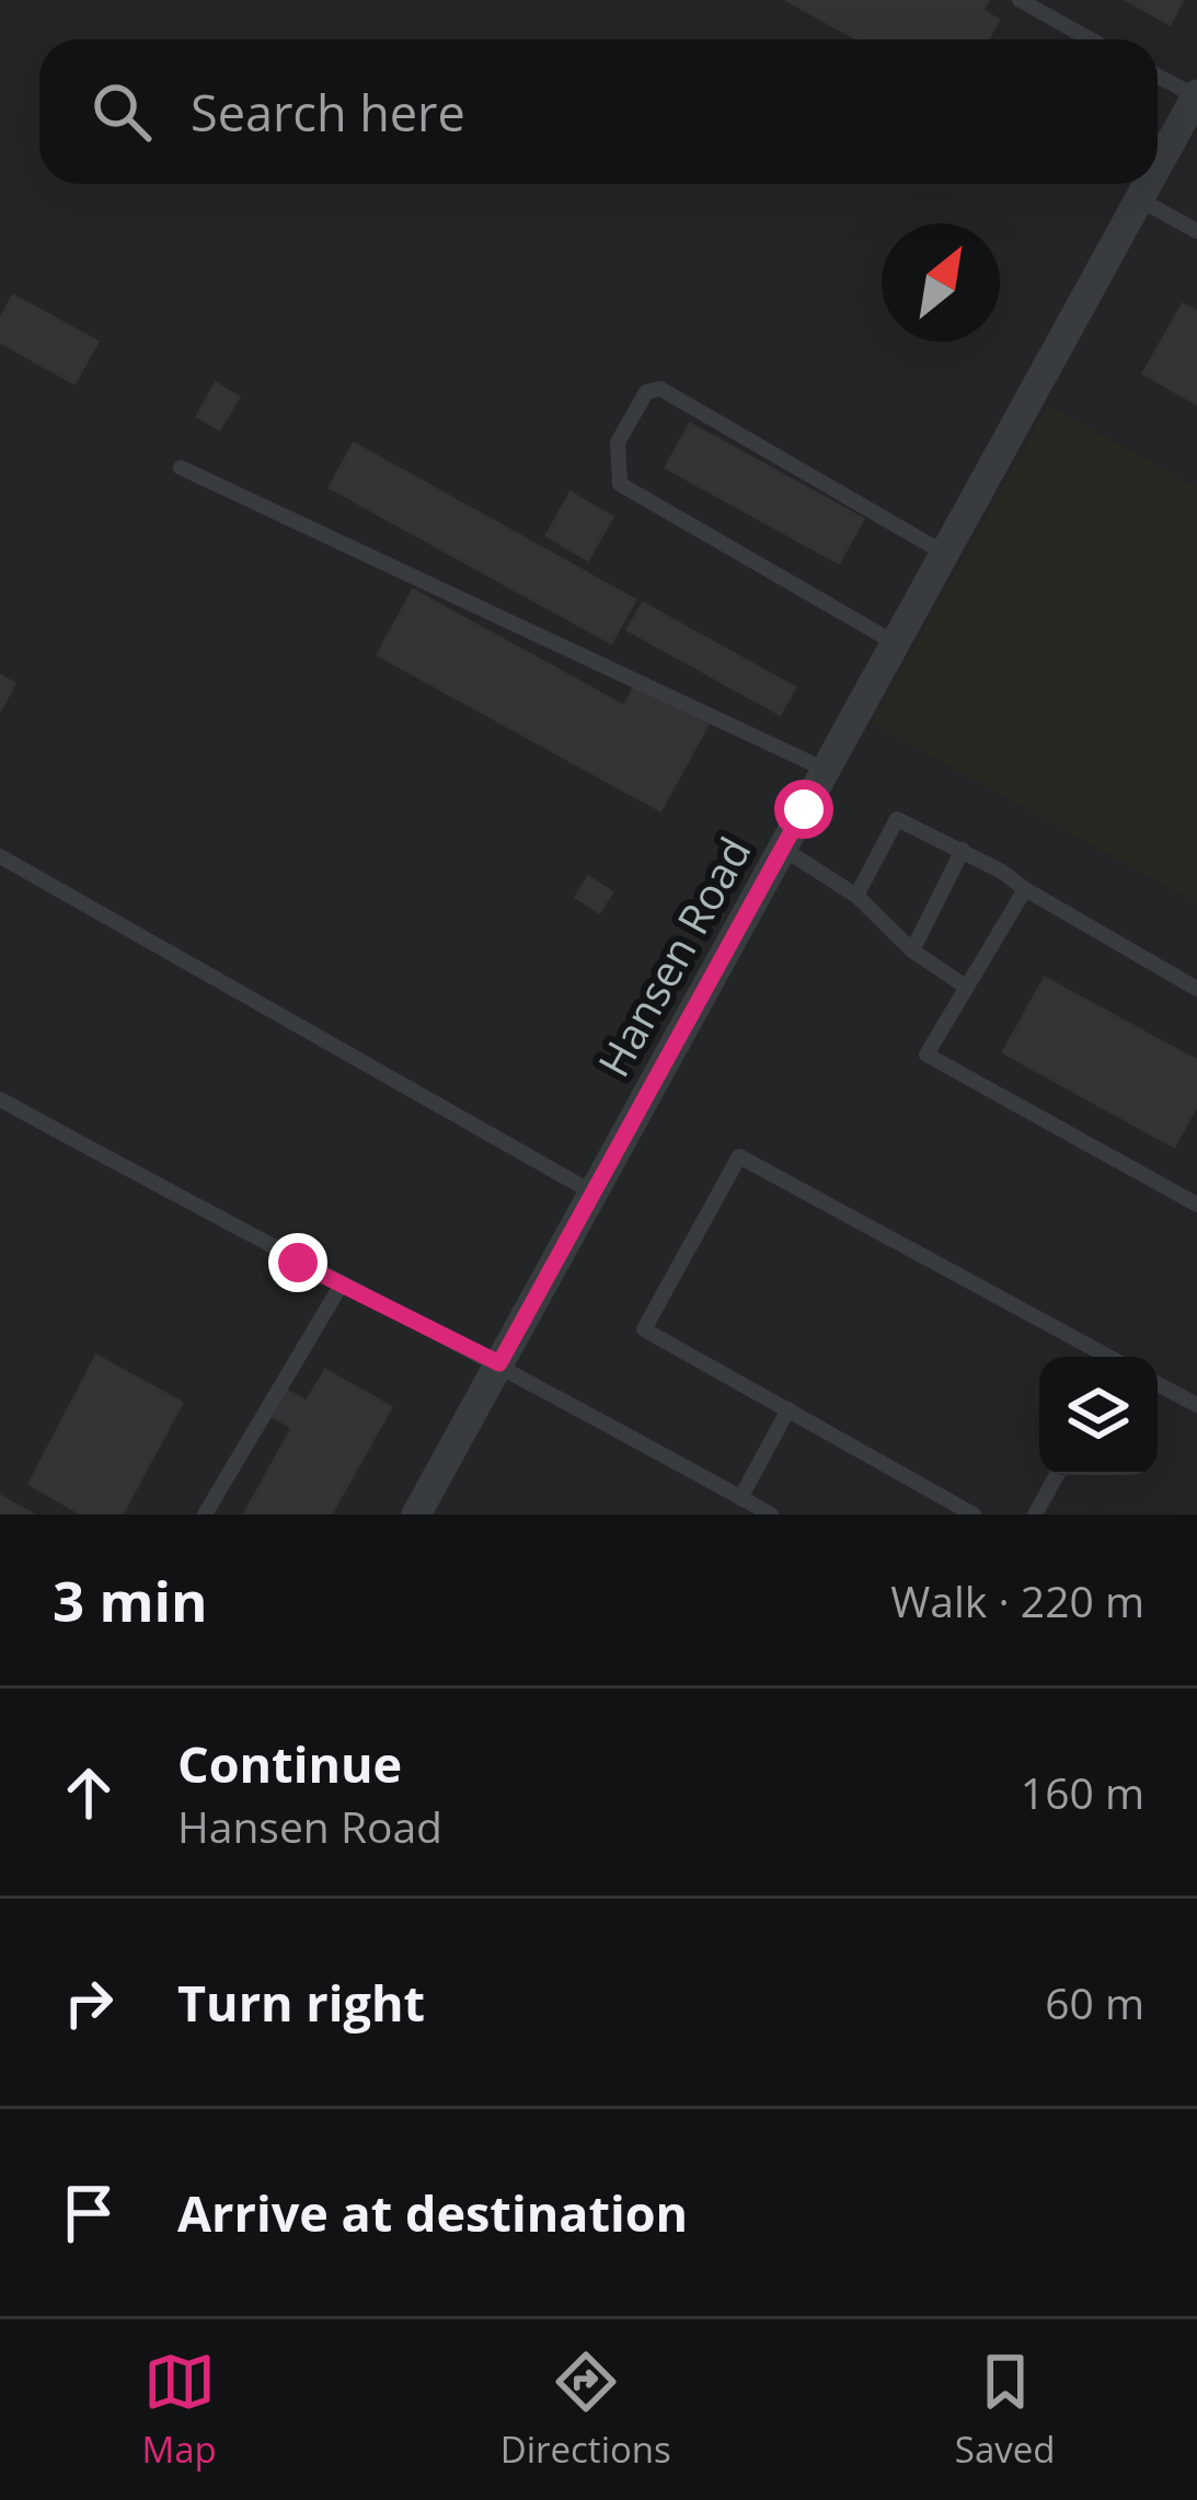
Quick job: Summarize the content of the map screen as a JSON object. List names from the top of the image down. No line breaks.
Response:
{"streets":{"street":["Hansen Road"]},"north":"top right","page":{"search":"Search here","heading":["3 min","Walk · 220 m"],"list":[["Continue","Hansen Road","160 m"],["Turn right","60 m"],"Arrive at destination"],"nav":["Map","Directions","Saved"]}}
